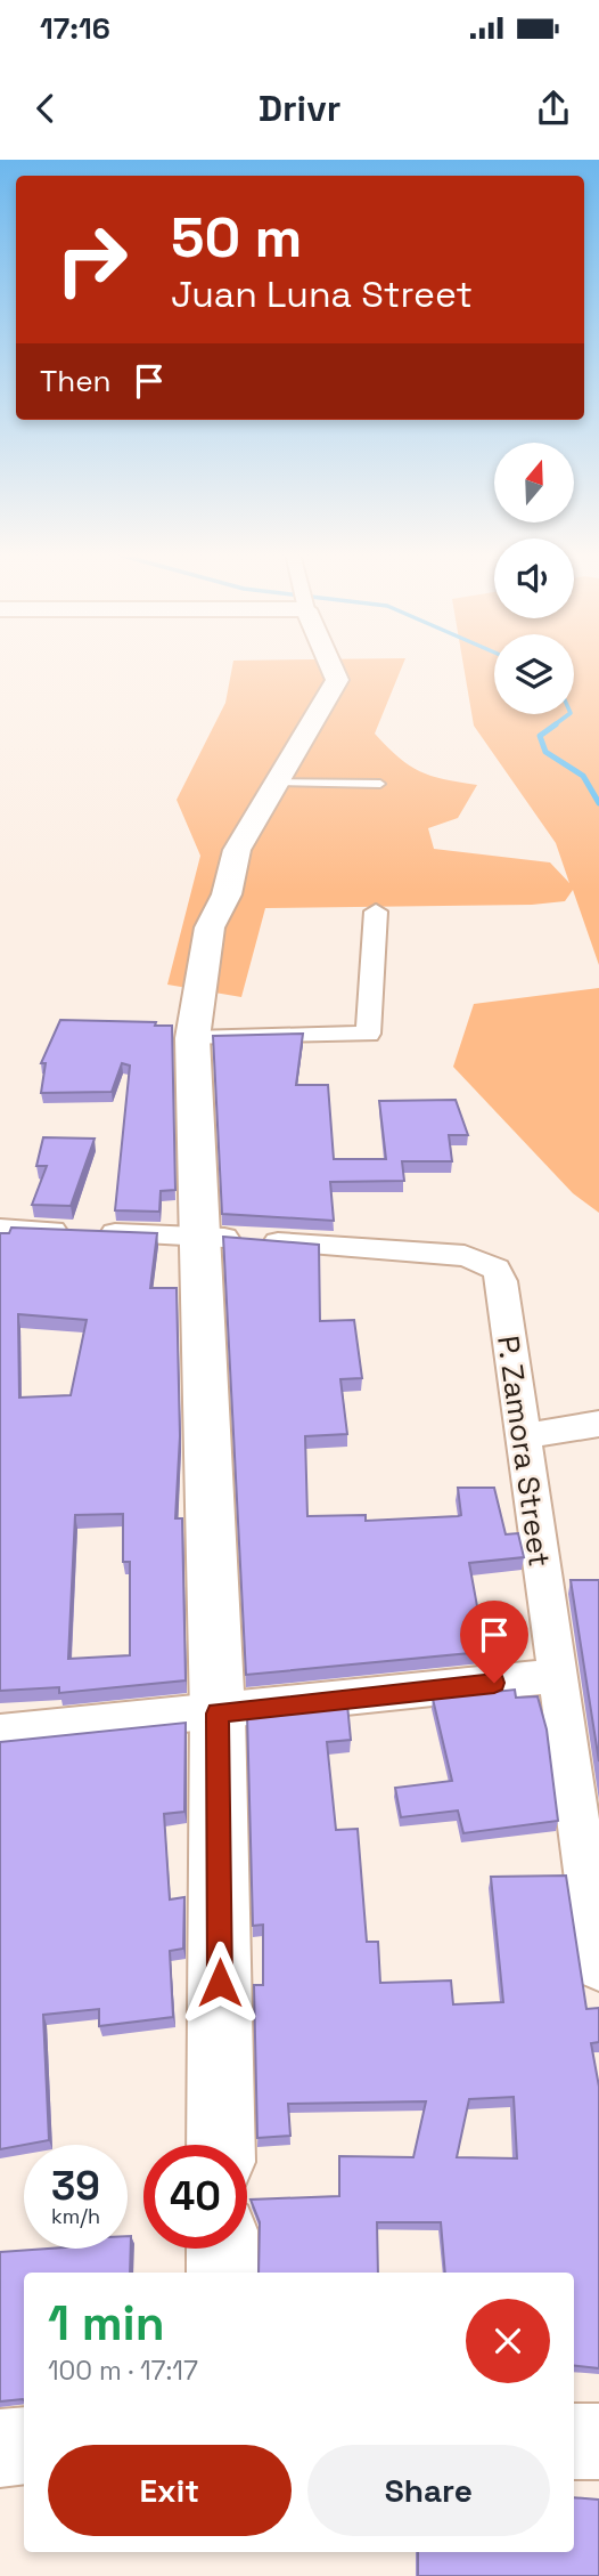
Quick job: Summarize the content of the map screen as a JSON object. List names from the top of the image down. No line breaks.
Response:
{"streets":{"street":["P. Zamora Street"]},"north":"top","page":{"status":"17:16","header":"Drivr","turn":["50 m","Juan Luna Street"],"then":"Then","speed":"39 km/h","limit":"40","heading":["1 min","100 m · 17:17"],"buttons":["Exit","Share"]}}
